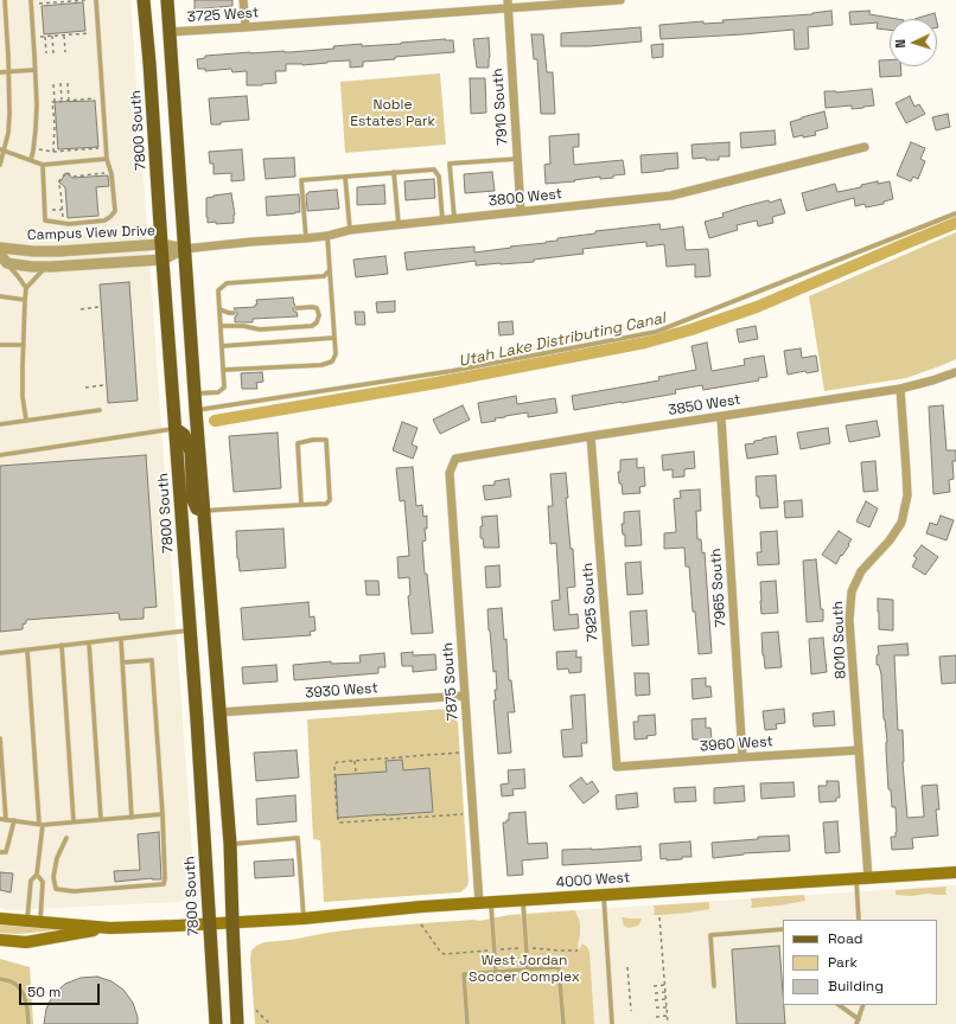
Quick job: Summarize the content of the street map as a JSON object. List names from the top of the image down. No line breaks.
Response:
{"streets":{"main road":["7800 South","4000 West"],"street":["3725 West","7910 South","3800 West","Campus View Drive","3850 West","7965 South","7925 South","8010 South","7875 South","3930 West","3960 West"]},"crossings":[["3725 West","7910 South"],["7910 South","3800 West"],["7800 South","Campus View Drive"],["7800 South","4000 West"],["3800 West","Campus View Drive"],["3850 West","7965 South"],["3850 West","7925 South"],["3850 West","8010 South"],["3850 West","7875 South"],["7965 South","3960 West"],["7925 South","3960 West"],["8010 South","3960 West"],["8010 South","4000 West"],["7875 South","3930 West"],["7875 South","4000 West"]],"water":["Utah Lake Distributing Canal"],"parks":["Noble Estates Park","West Jordan Soccer Complex"],"legend":["Road","Park","Building"],"scale_bar":"50 m","north":"left"}
